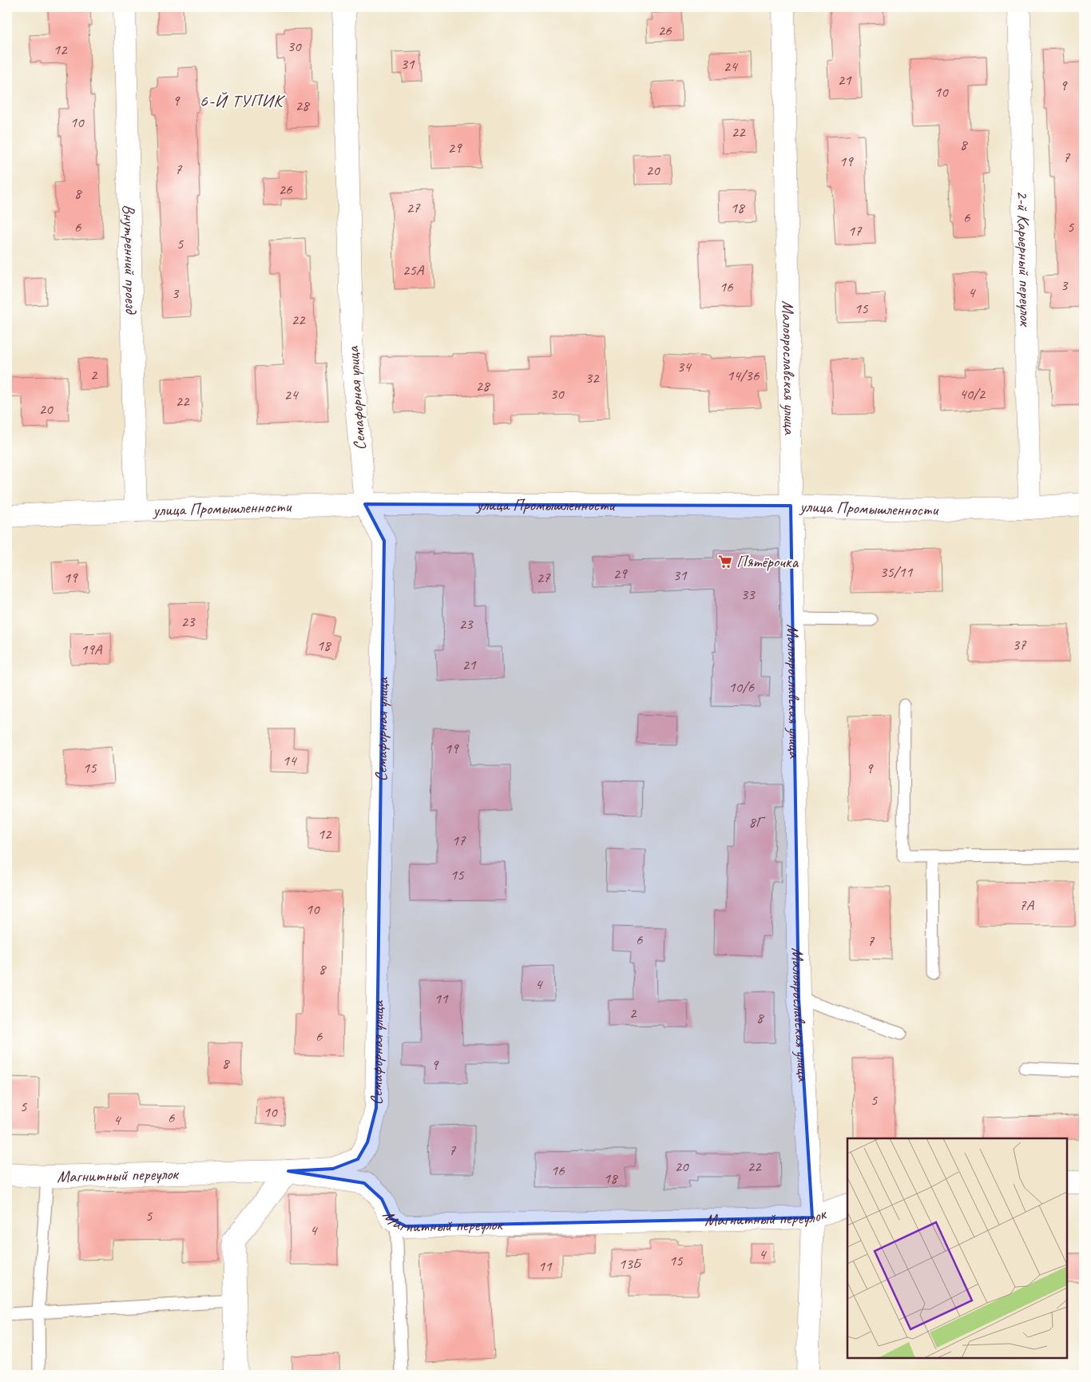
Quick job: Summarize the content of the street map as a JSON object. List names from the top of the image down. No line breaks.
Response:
{"streets":{"street":["2-й Карьерный переулок","Внутренний проезд","Малоярославская улица","Семафорная улица","улица Промышленности","Магнитный переулок"]},"crossings":[["2-й Карьерный переулок","улица Промышленности"],["Внутренний проезд","улица Промышленности"],["Малоярославская улица","улица Промышленности"],["Малоярославская улица","Магнитный переулок"],["Семафорная улица","улица Промышленности"],["Семафорная улица","Магнитный переулок"]],"districts":["6-Й ТУПИК"],"places":{"supermarket":["Пятёрочка"]},"house_numbers":["26","30","12","31","24","21","9","10","9","28","10","22","8","29","7","19","7","20","26","8","27","18","6","6","5","17","5","25А","3","16","4","3","15","22","34","2","14/36","32","28","30","40/2","24","22","20","35/11","29","31","19","27","33","23","23","37","18","19А","21","10/6","19","14","15","9","8Г","12","17","15","7А","10","6","7","8","4","11","2","8","6","8","9","5","5","10","6","4","7","20","22","16","18","5","4","4","15","13Б","11"]}
